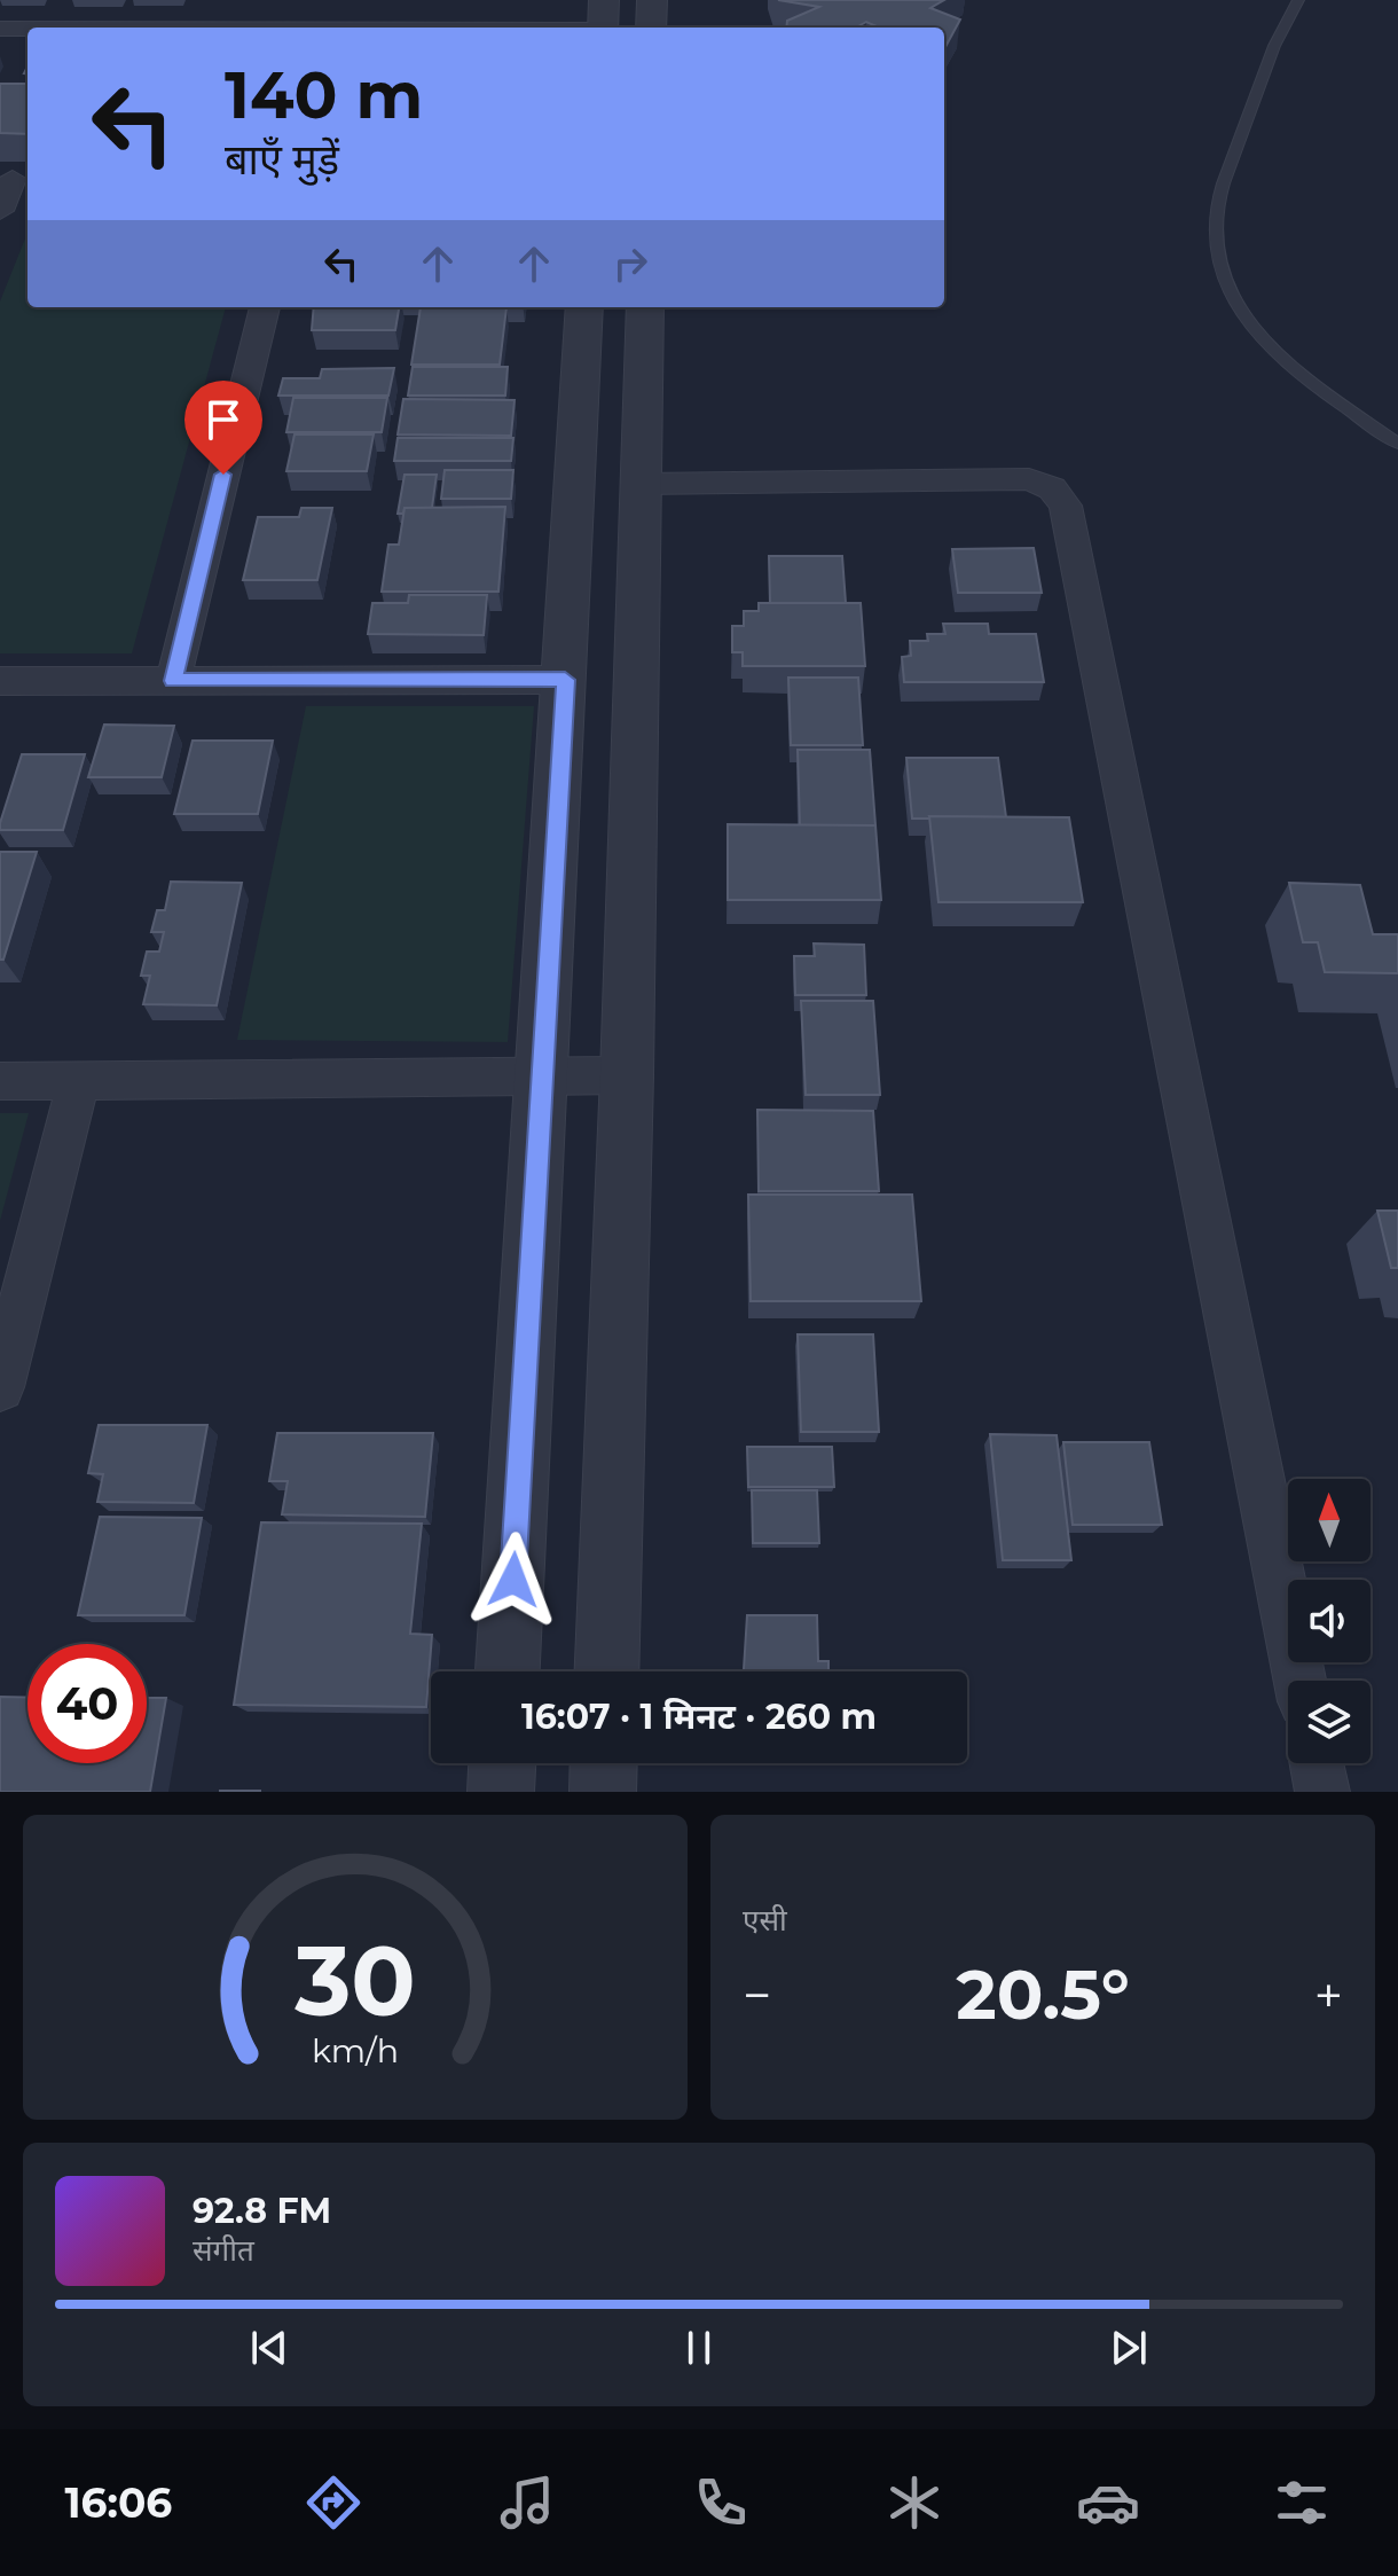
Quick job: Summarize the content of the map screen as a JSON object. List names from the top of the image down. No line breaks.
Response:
{"north":"top","page":{"turn":["140 m","बाएँ मुड़ें"],"limit":"40","trip":"16:07 · 1 मिनट · 260 m","tile":"एसी","heat":["−","20.5°","+"],"song":["92.8 FM","संगीत"],"tabs":"16:06","gauge":["30","km/h"]}}
